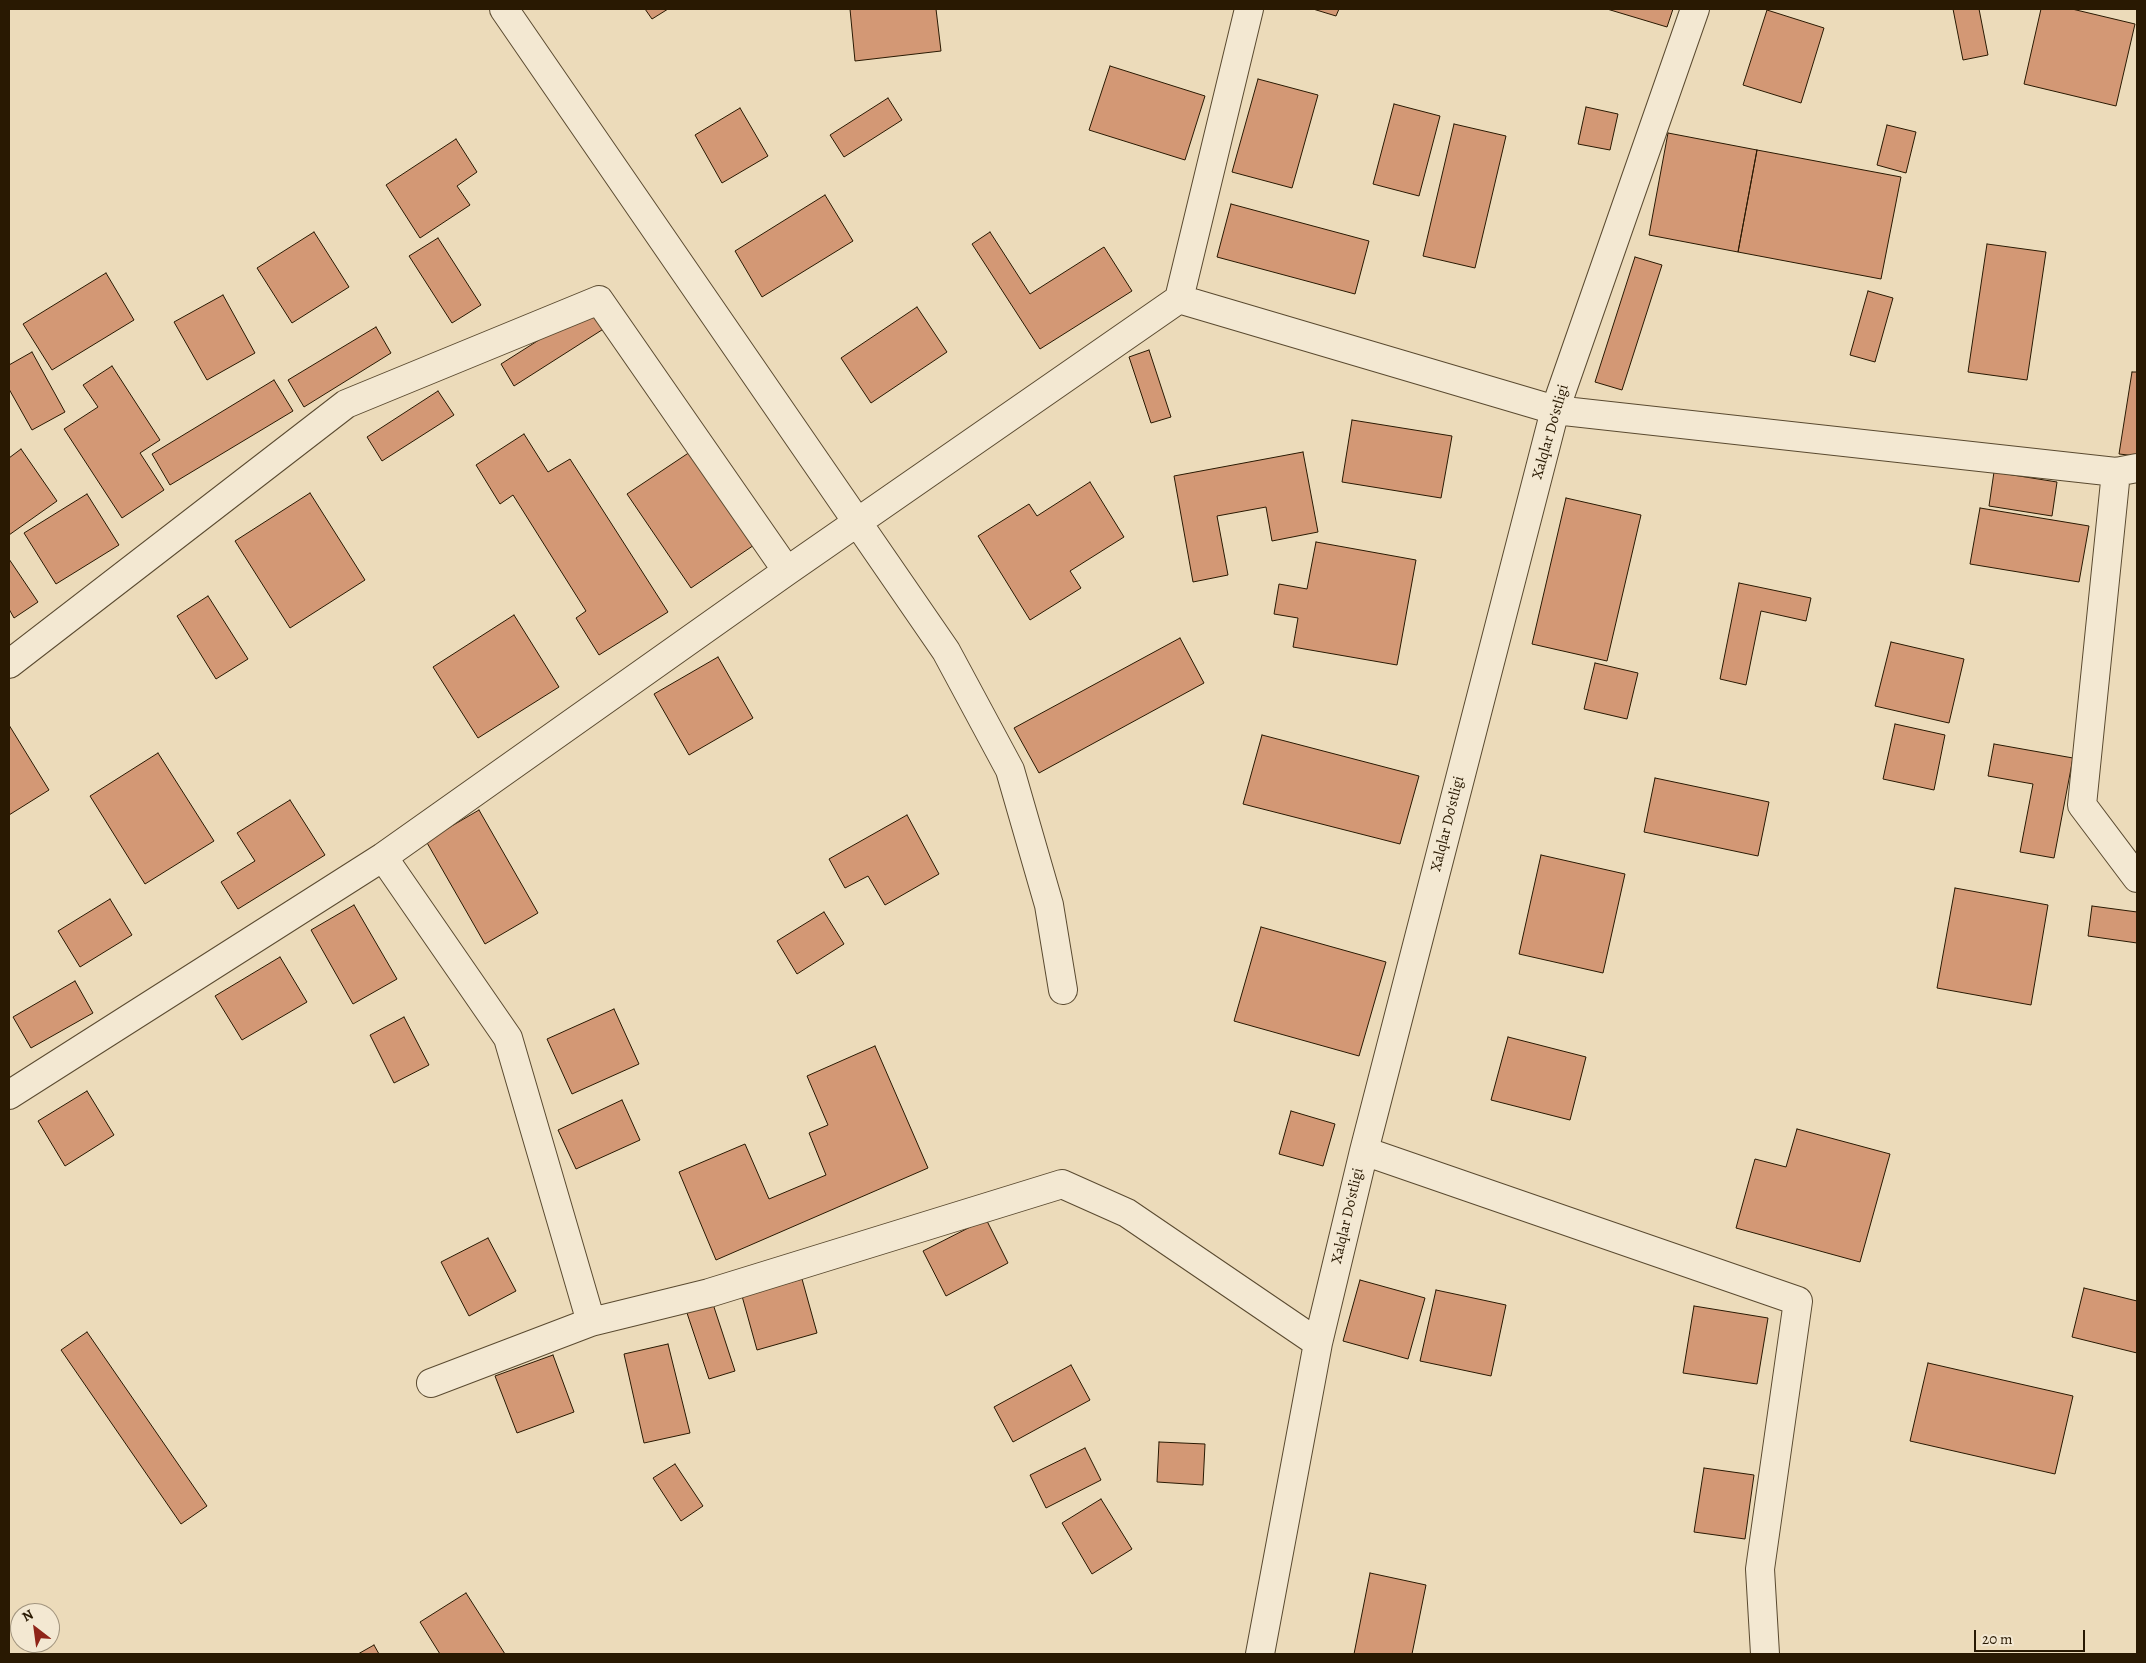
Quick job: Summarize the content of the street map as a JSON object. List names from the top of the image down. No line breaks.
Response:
{"streets":{"street":["Xalqlar Do'stligi"]},"scale_bar":"20 m","north":"top left"}
